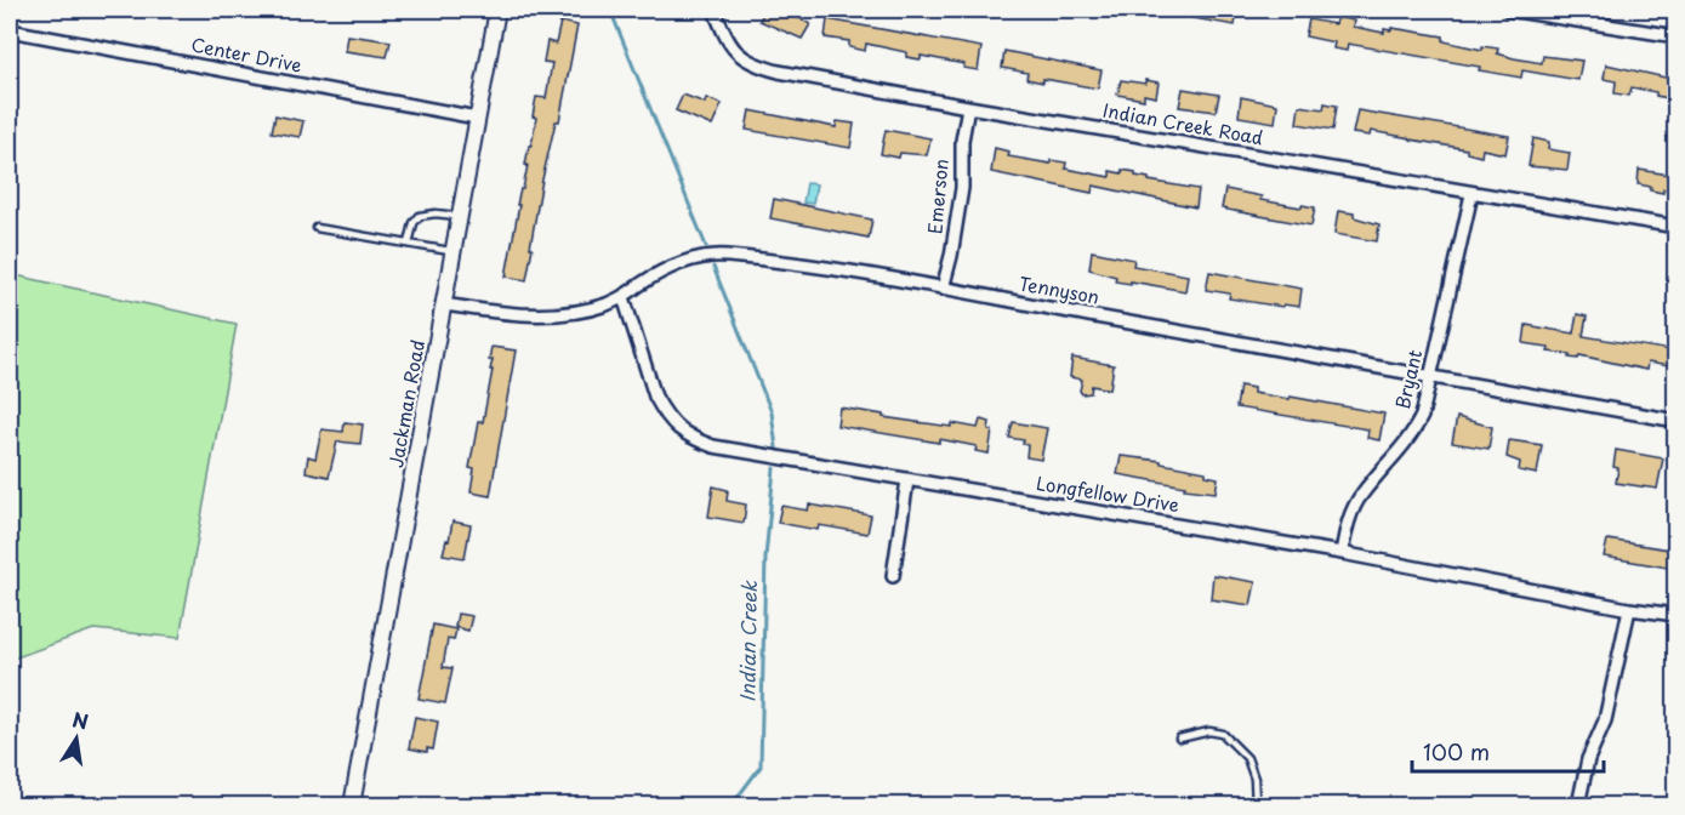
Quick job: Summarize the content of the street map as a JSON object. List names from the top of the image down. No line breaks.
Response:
{"streets":{"street":["Center Drive","Indian Creek Road","Emerson","Tennyson","Bryant","Jackman Road","Longfellow Drive"]},"crossings":[["Center Drive","Jackman Road"],["Indian Creek Road","Emerson"],["Indian Creek Road","Bryant"],["Emerson","Tennyson"],["Tennyson","Bryant"],["Tennyson","Jackman Road"],["Tennyson","Longfellow Drive"],["Bryant","Longfellow Drive"]],"water":["Indian Creek"],"scale_bar":"100 m","north":"top"}
